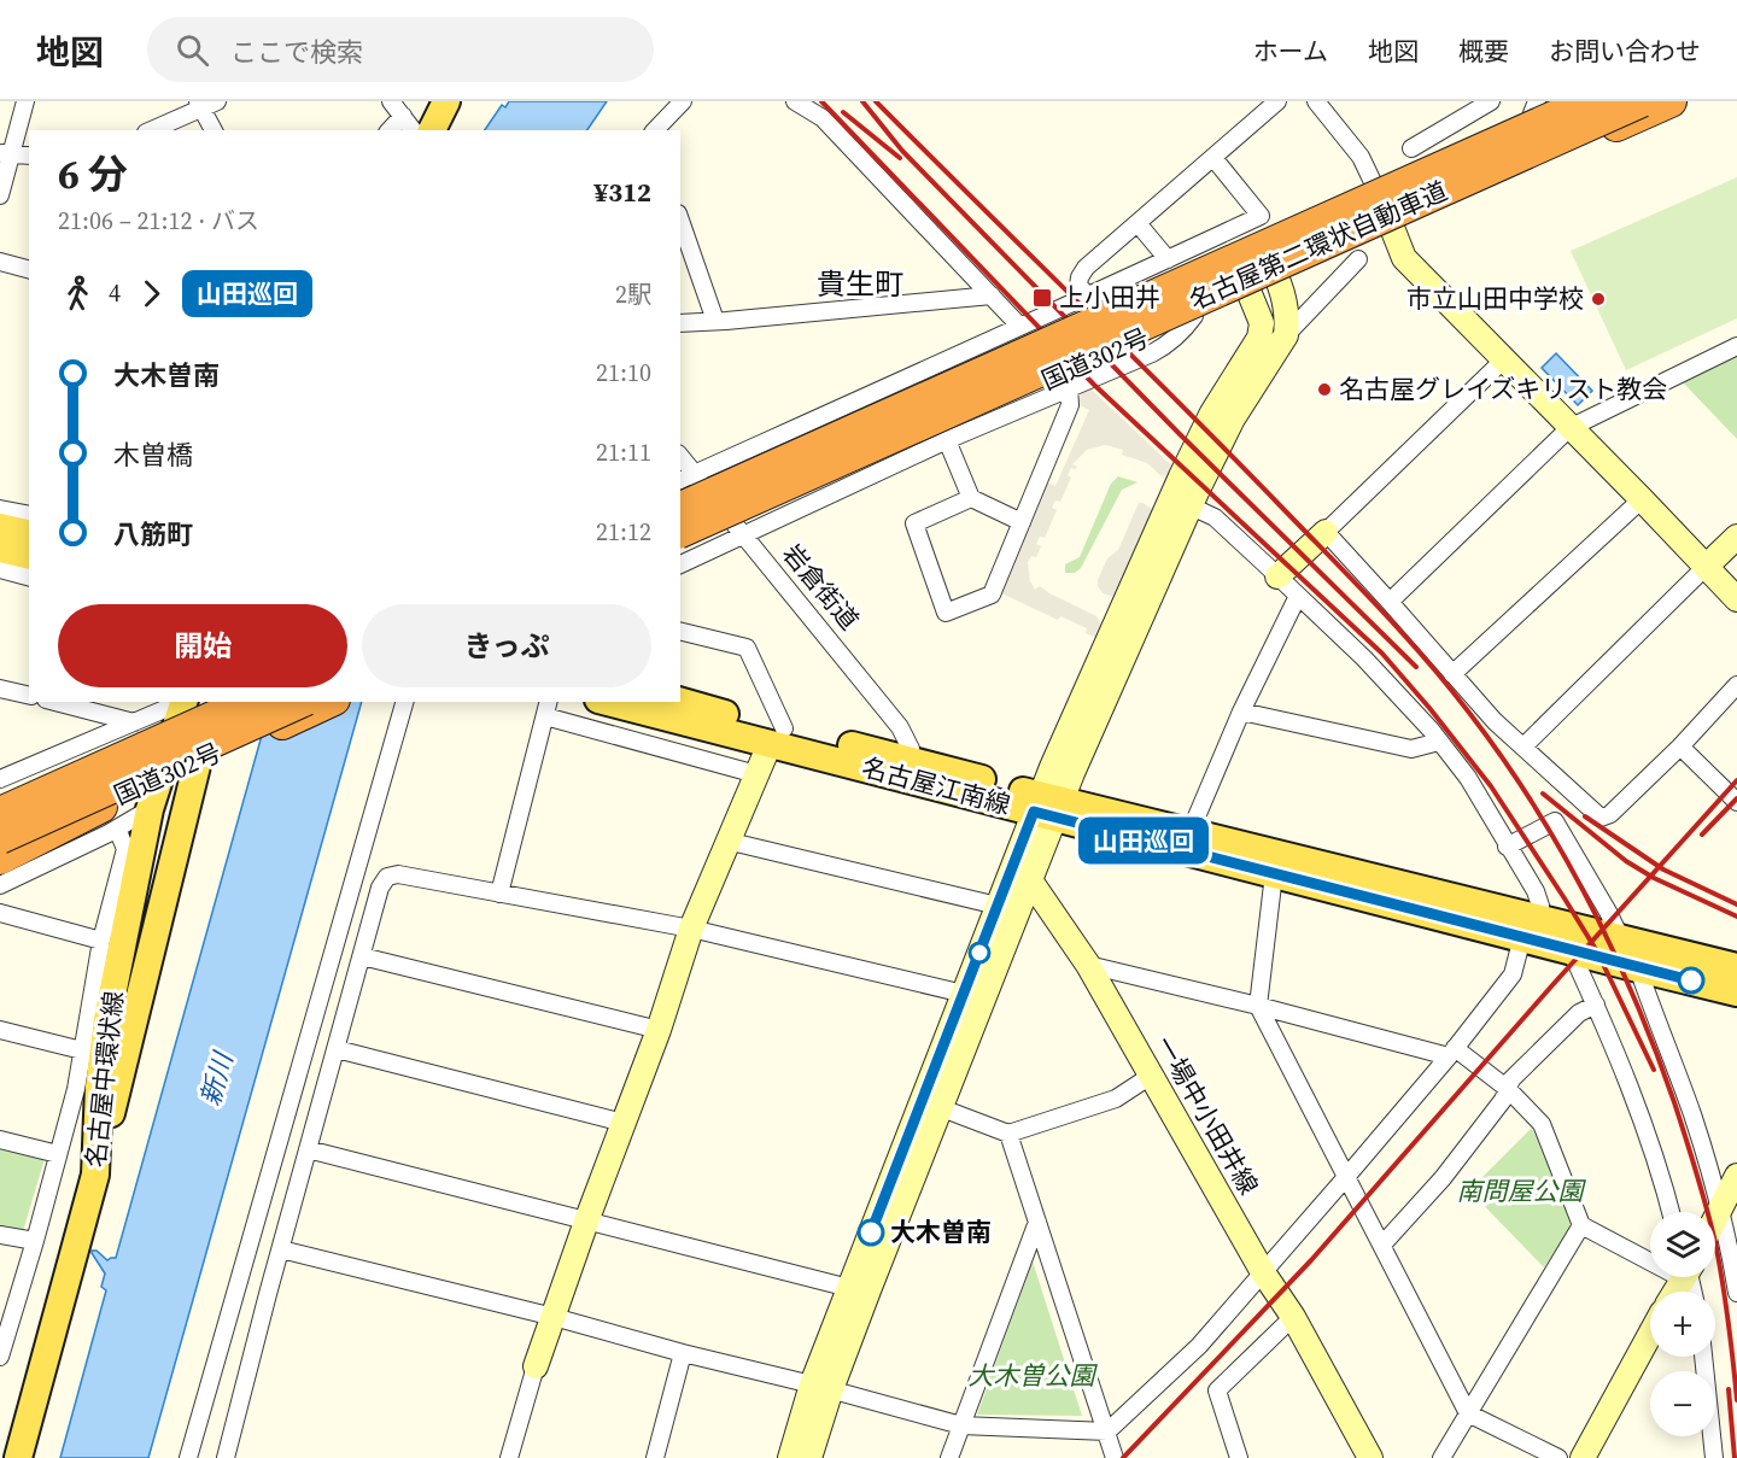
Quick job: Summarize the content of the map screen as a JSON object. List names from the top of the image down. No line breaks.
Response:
{"streets":{"highway":["名古屋第二環状自動車道","国道302号"],"main road":["名古屋江南線","名古屋中環状線"],"street":["岩倉街道","一場中小田井線"]},"crossings":[["国道302号","岩倉街道"],["国道302号","名古屋中環状線"],["岩倉街道","名古屋江南線"]],"districts":["貴生町"],"water":["新川"],"parks":["南問屋公園","大木曽公園"],"places":{"transit":["上小田井"],"other":["市立山田中学校","名古屋グレイズキリスト教会","大木曽南"]},"lines":["bus line 山田巡回"],"page":{"header":"地図","search":"ここで検索","nav":["ホーム","地図","概要","お問い合わせ"],"on_map":"山田巡回","heading":["6 分","21:06 – 21:12 · バス","¥312"],"legs":["4","山田巡回","2駅"],"list":[{"name":"大木曽南","value":"21:10"},{"name":"木曽橋","value":"21:11"},{"name":"八筋町","value":"21:12"}],"buttons":["開始","きっぷ"],"map_buttons":["+","−"]}}
